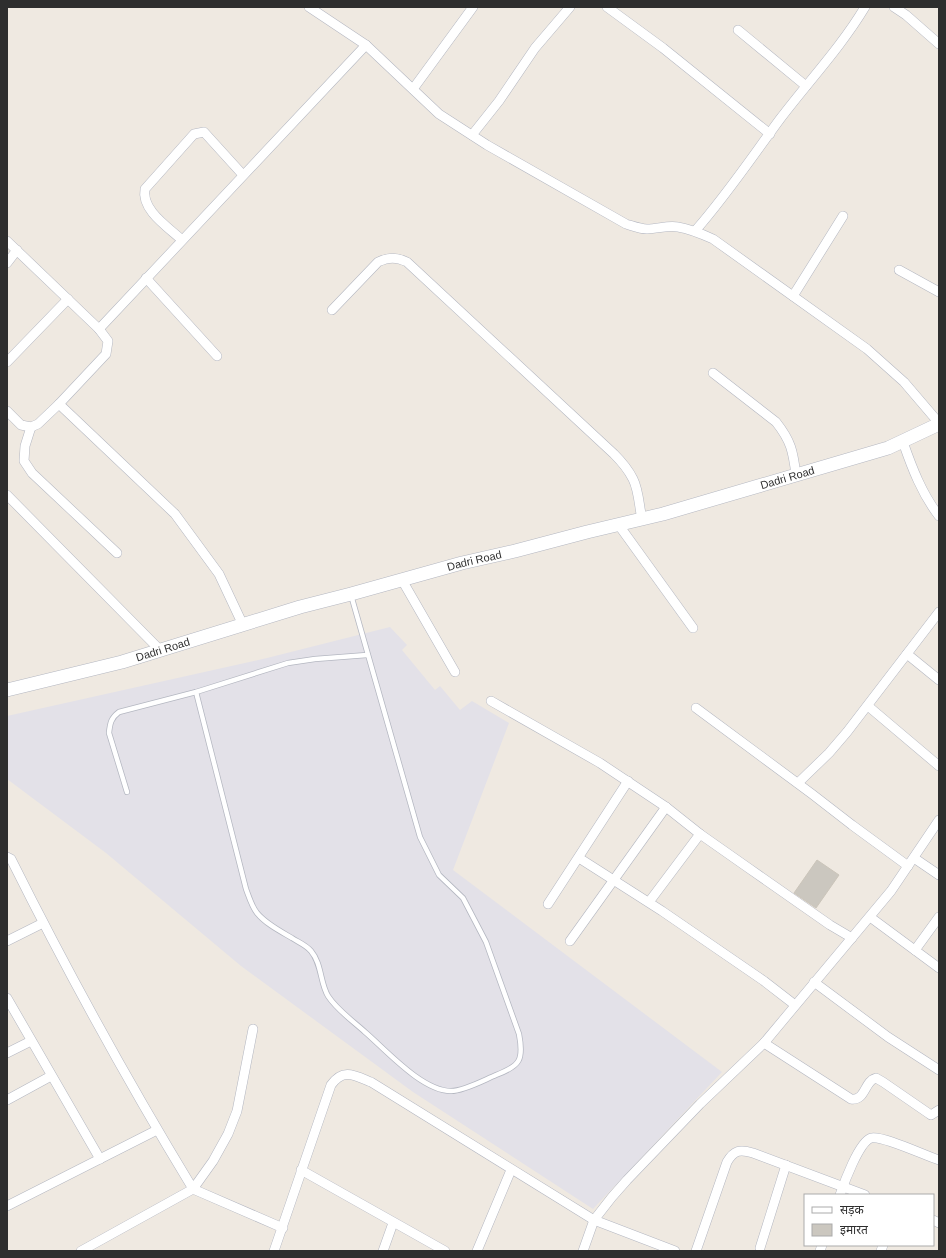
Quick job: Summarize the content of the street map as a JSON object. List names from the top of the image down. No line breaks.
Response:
{"streets":{"main road":["Dadri Road"]},"legend":["सड़क","इमारत"]}
